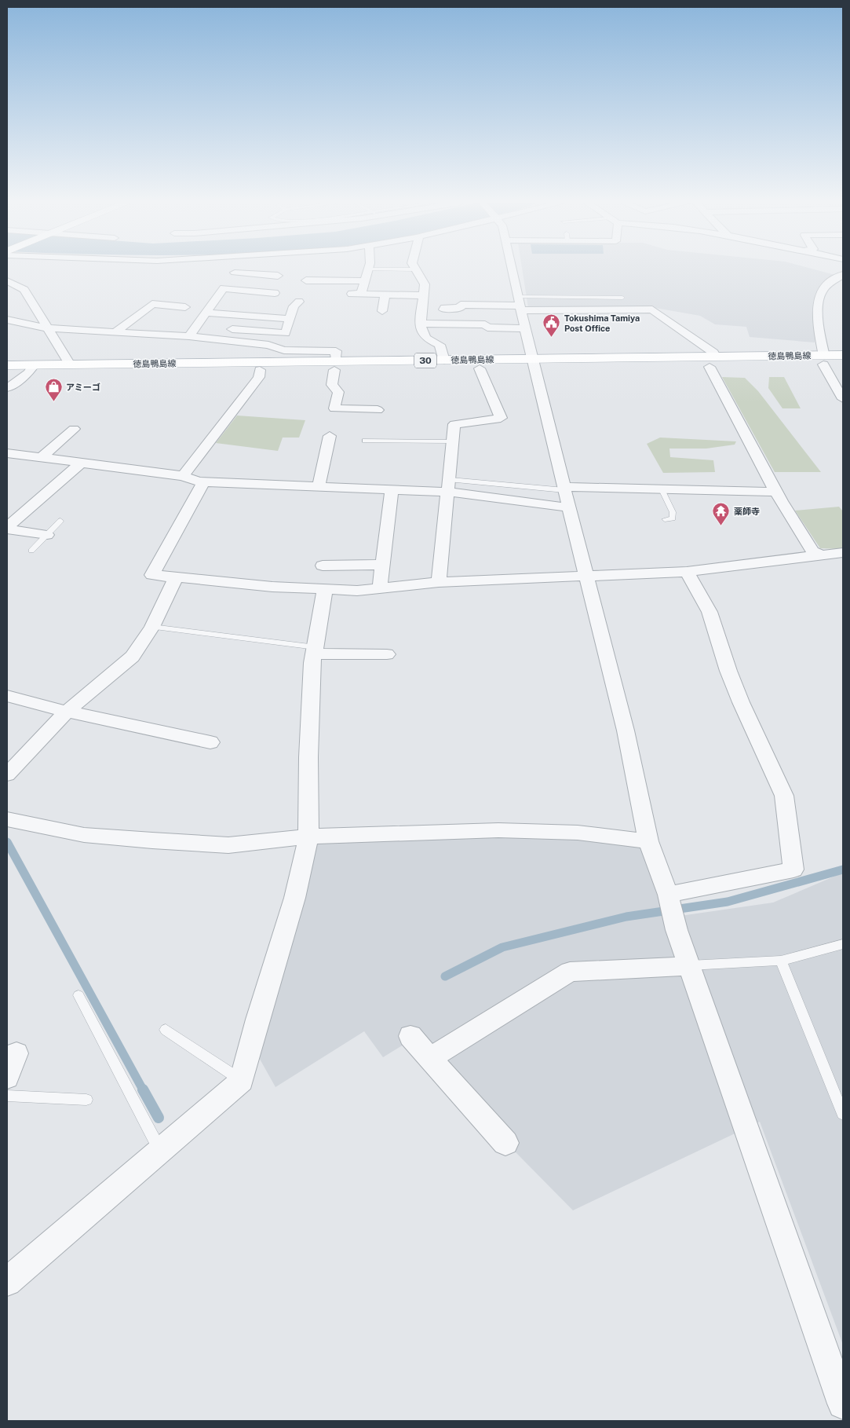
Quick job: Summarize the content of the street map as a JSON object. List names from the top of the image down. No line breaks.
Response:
{"streets":{"main road":["徳島鴨島線","30"]},"places":{"public building":["Tokushima Tamiya Post Office"],"shop":["アミーゴ"],"temple":["薬師寺"]}}
